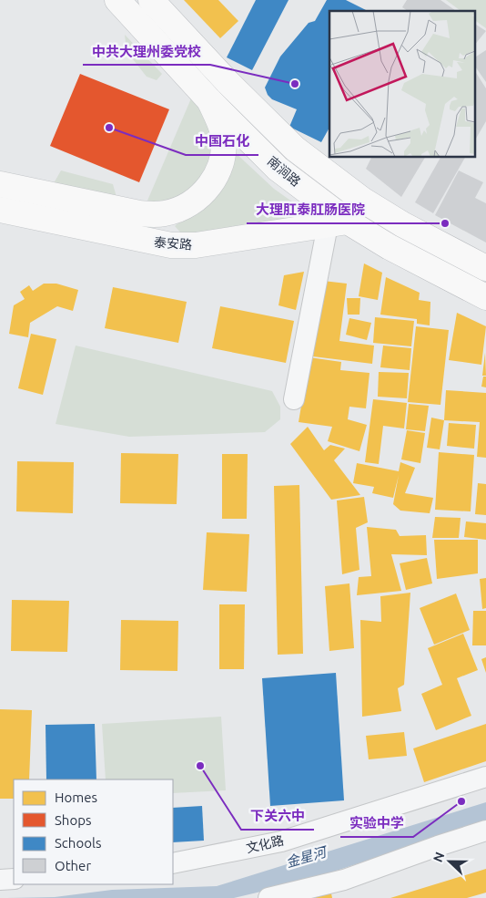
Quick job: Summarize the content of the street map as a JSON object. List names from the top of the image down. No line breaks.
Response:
{"streets":{"main road":["南涧路","泰安路"],"street":["文化路"]},"crossings":[["南涧路","泰安路"]],"water":["金星河"],"places":["中共大理州委党校","中国石化","大理肛泰肛肠医院","下关六中","实验中学"],"legend":["Homes","Shops","Schools","Other"],"north":"left"}
